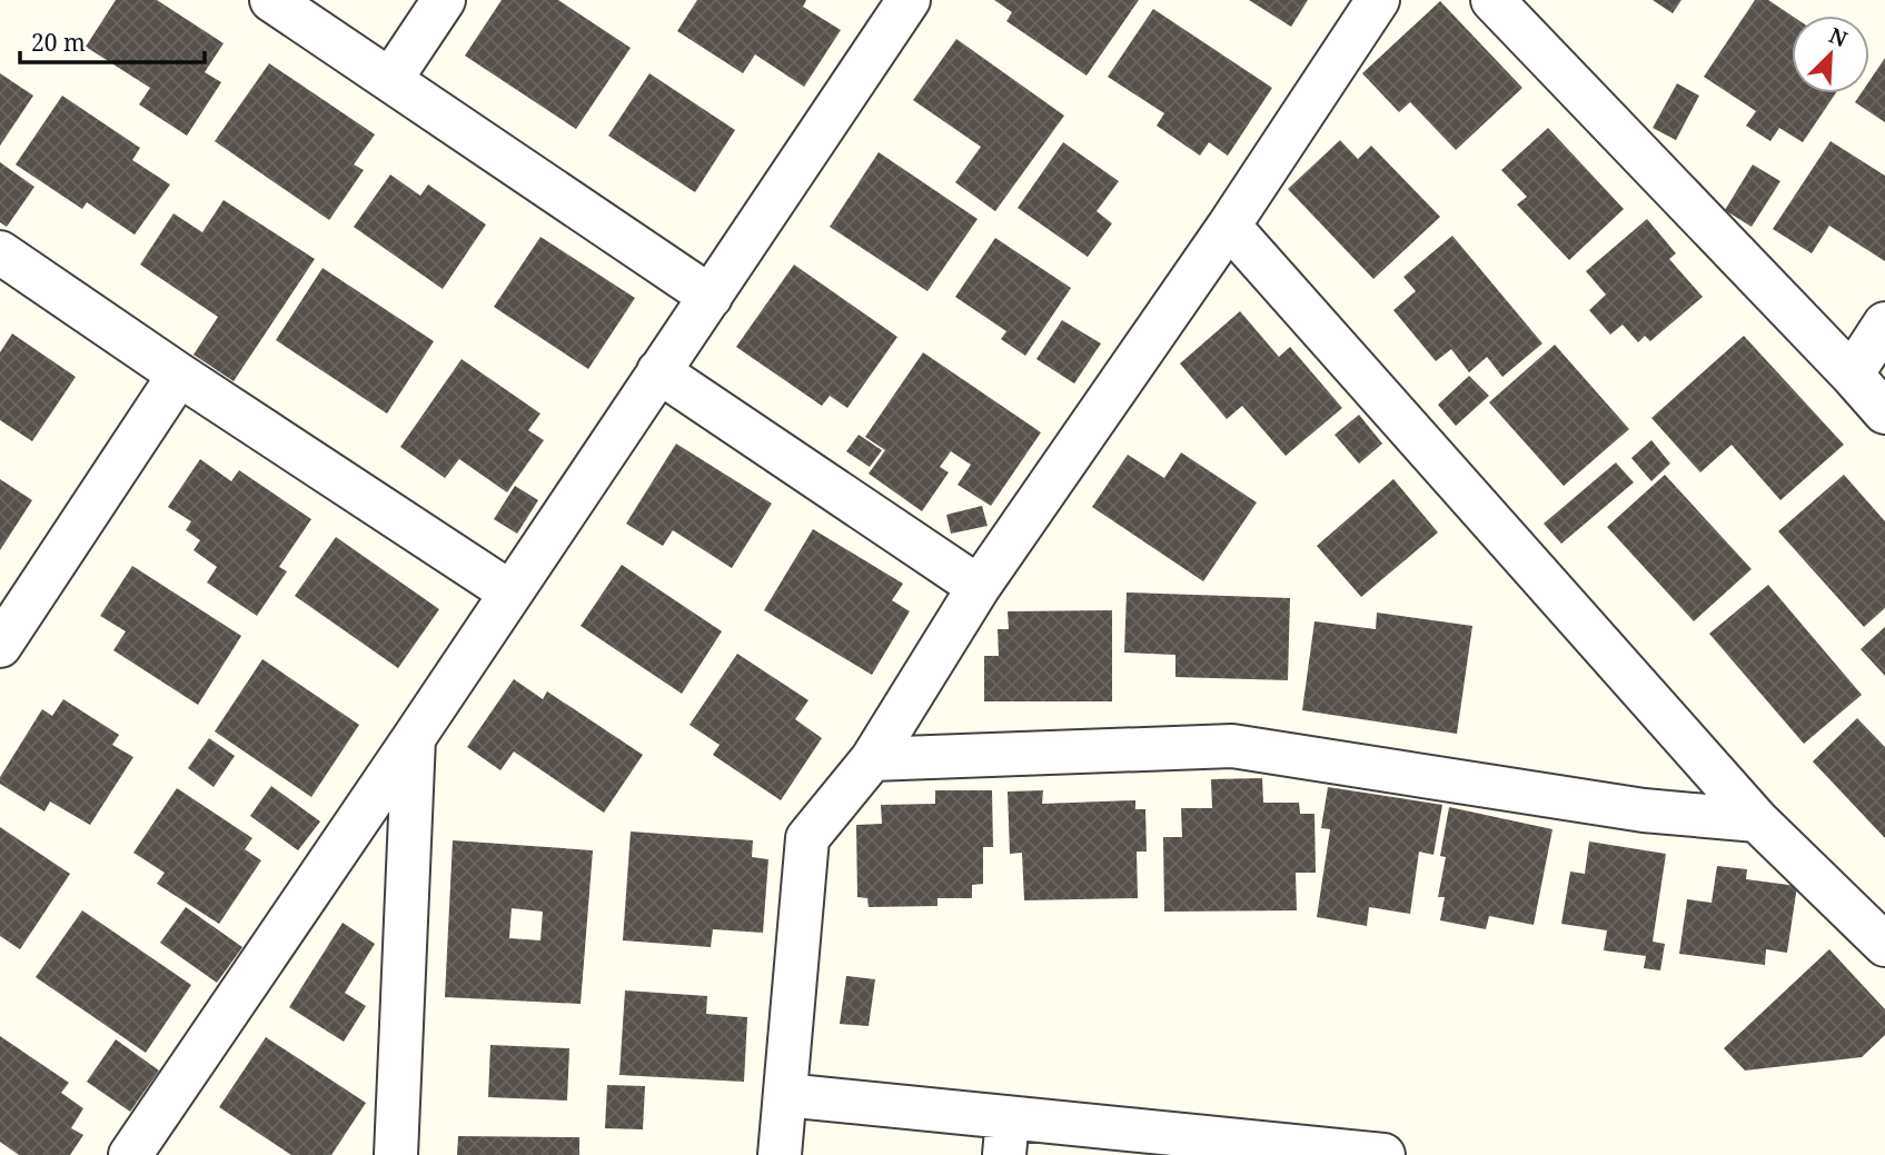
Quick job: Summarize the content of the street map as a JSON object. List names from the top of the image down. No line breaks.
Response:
{"scale_bar":"20 m","north":"top right"}
